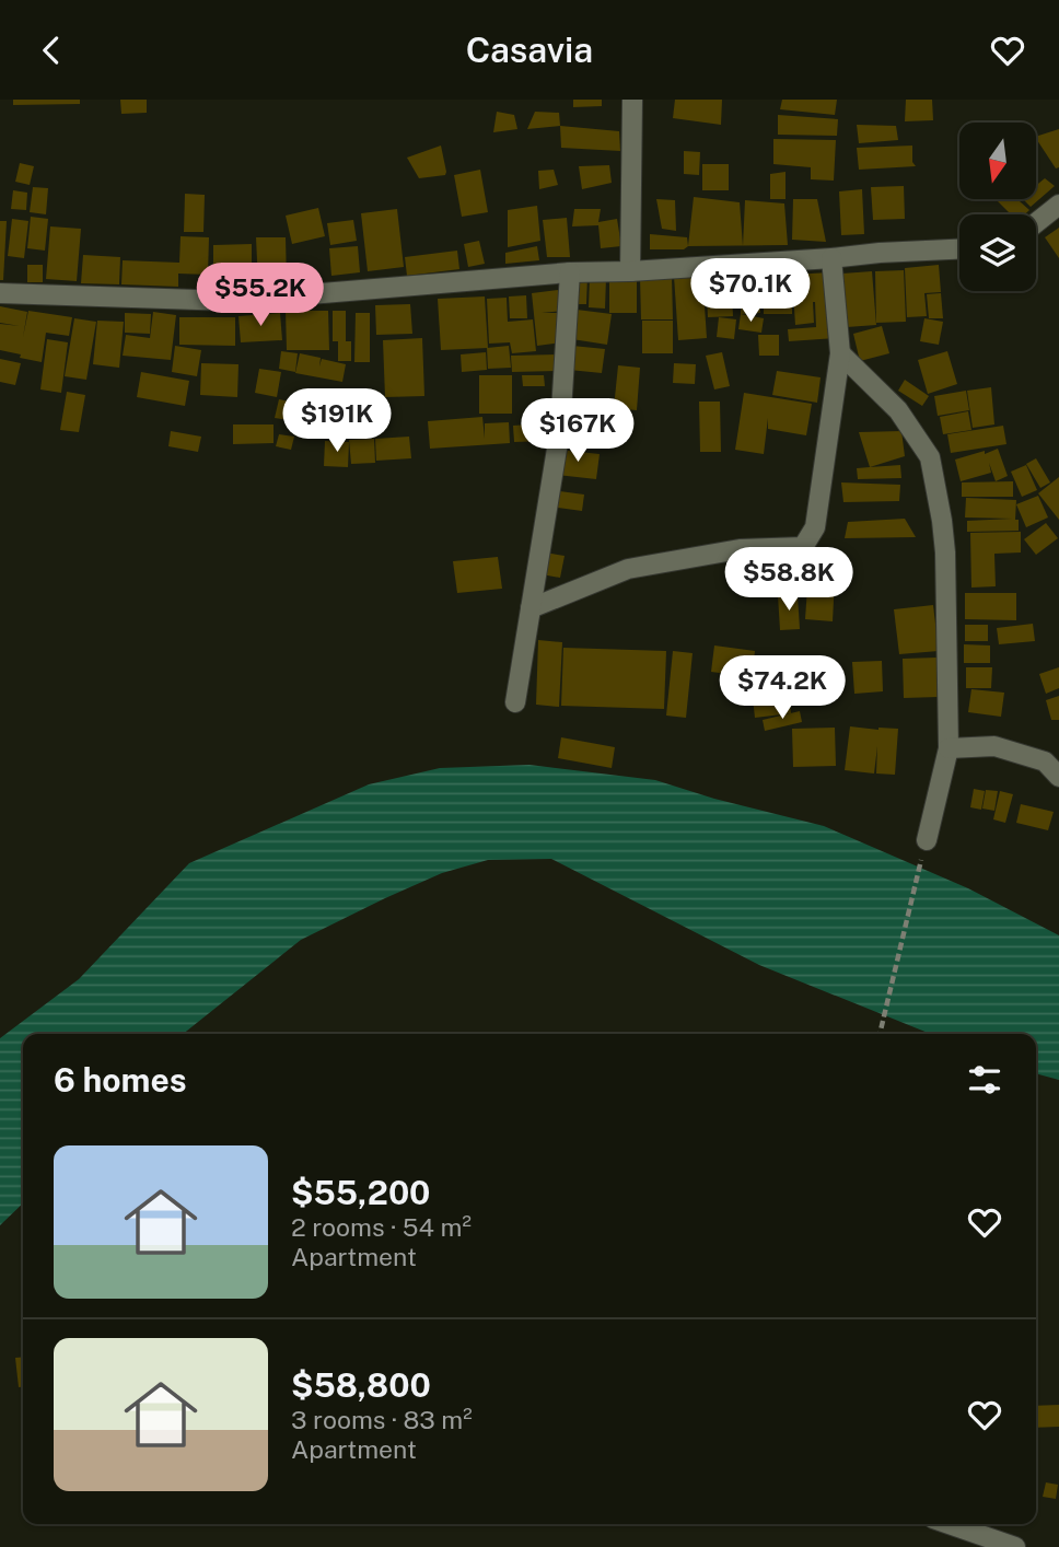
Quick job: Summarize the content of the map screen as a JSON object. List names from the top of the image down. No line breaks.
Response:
{"north":"bottom","page":{"header":"Casavia","price":["$70.1K","$55.2K","$191K","$167K","$58.8K","$74.2K"],"heading":"6 homes","list":[{"name":"$55,200","note":"2 rooms · 54 m² · Apartment"},{"name":"$58,800","note":"3 rooms · 83 m² · Apartment"}]}}
